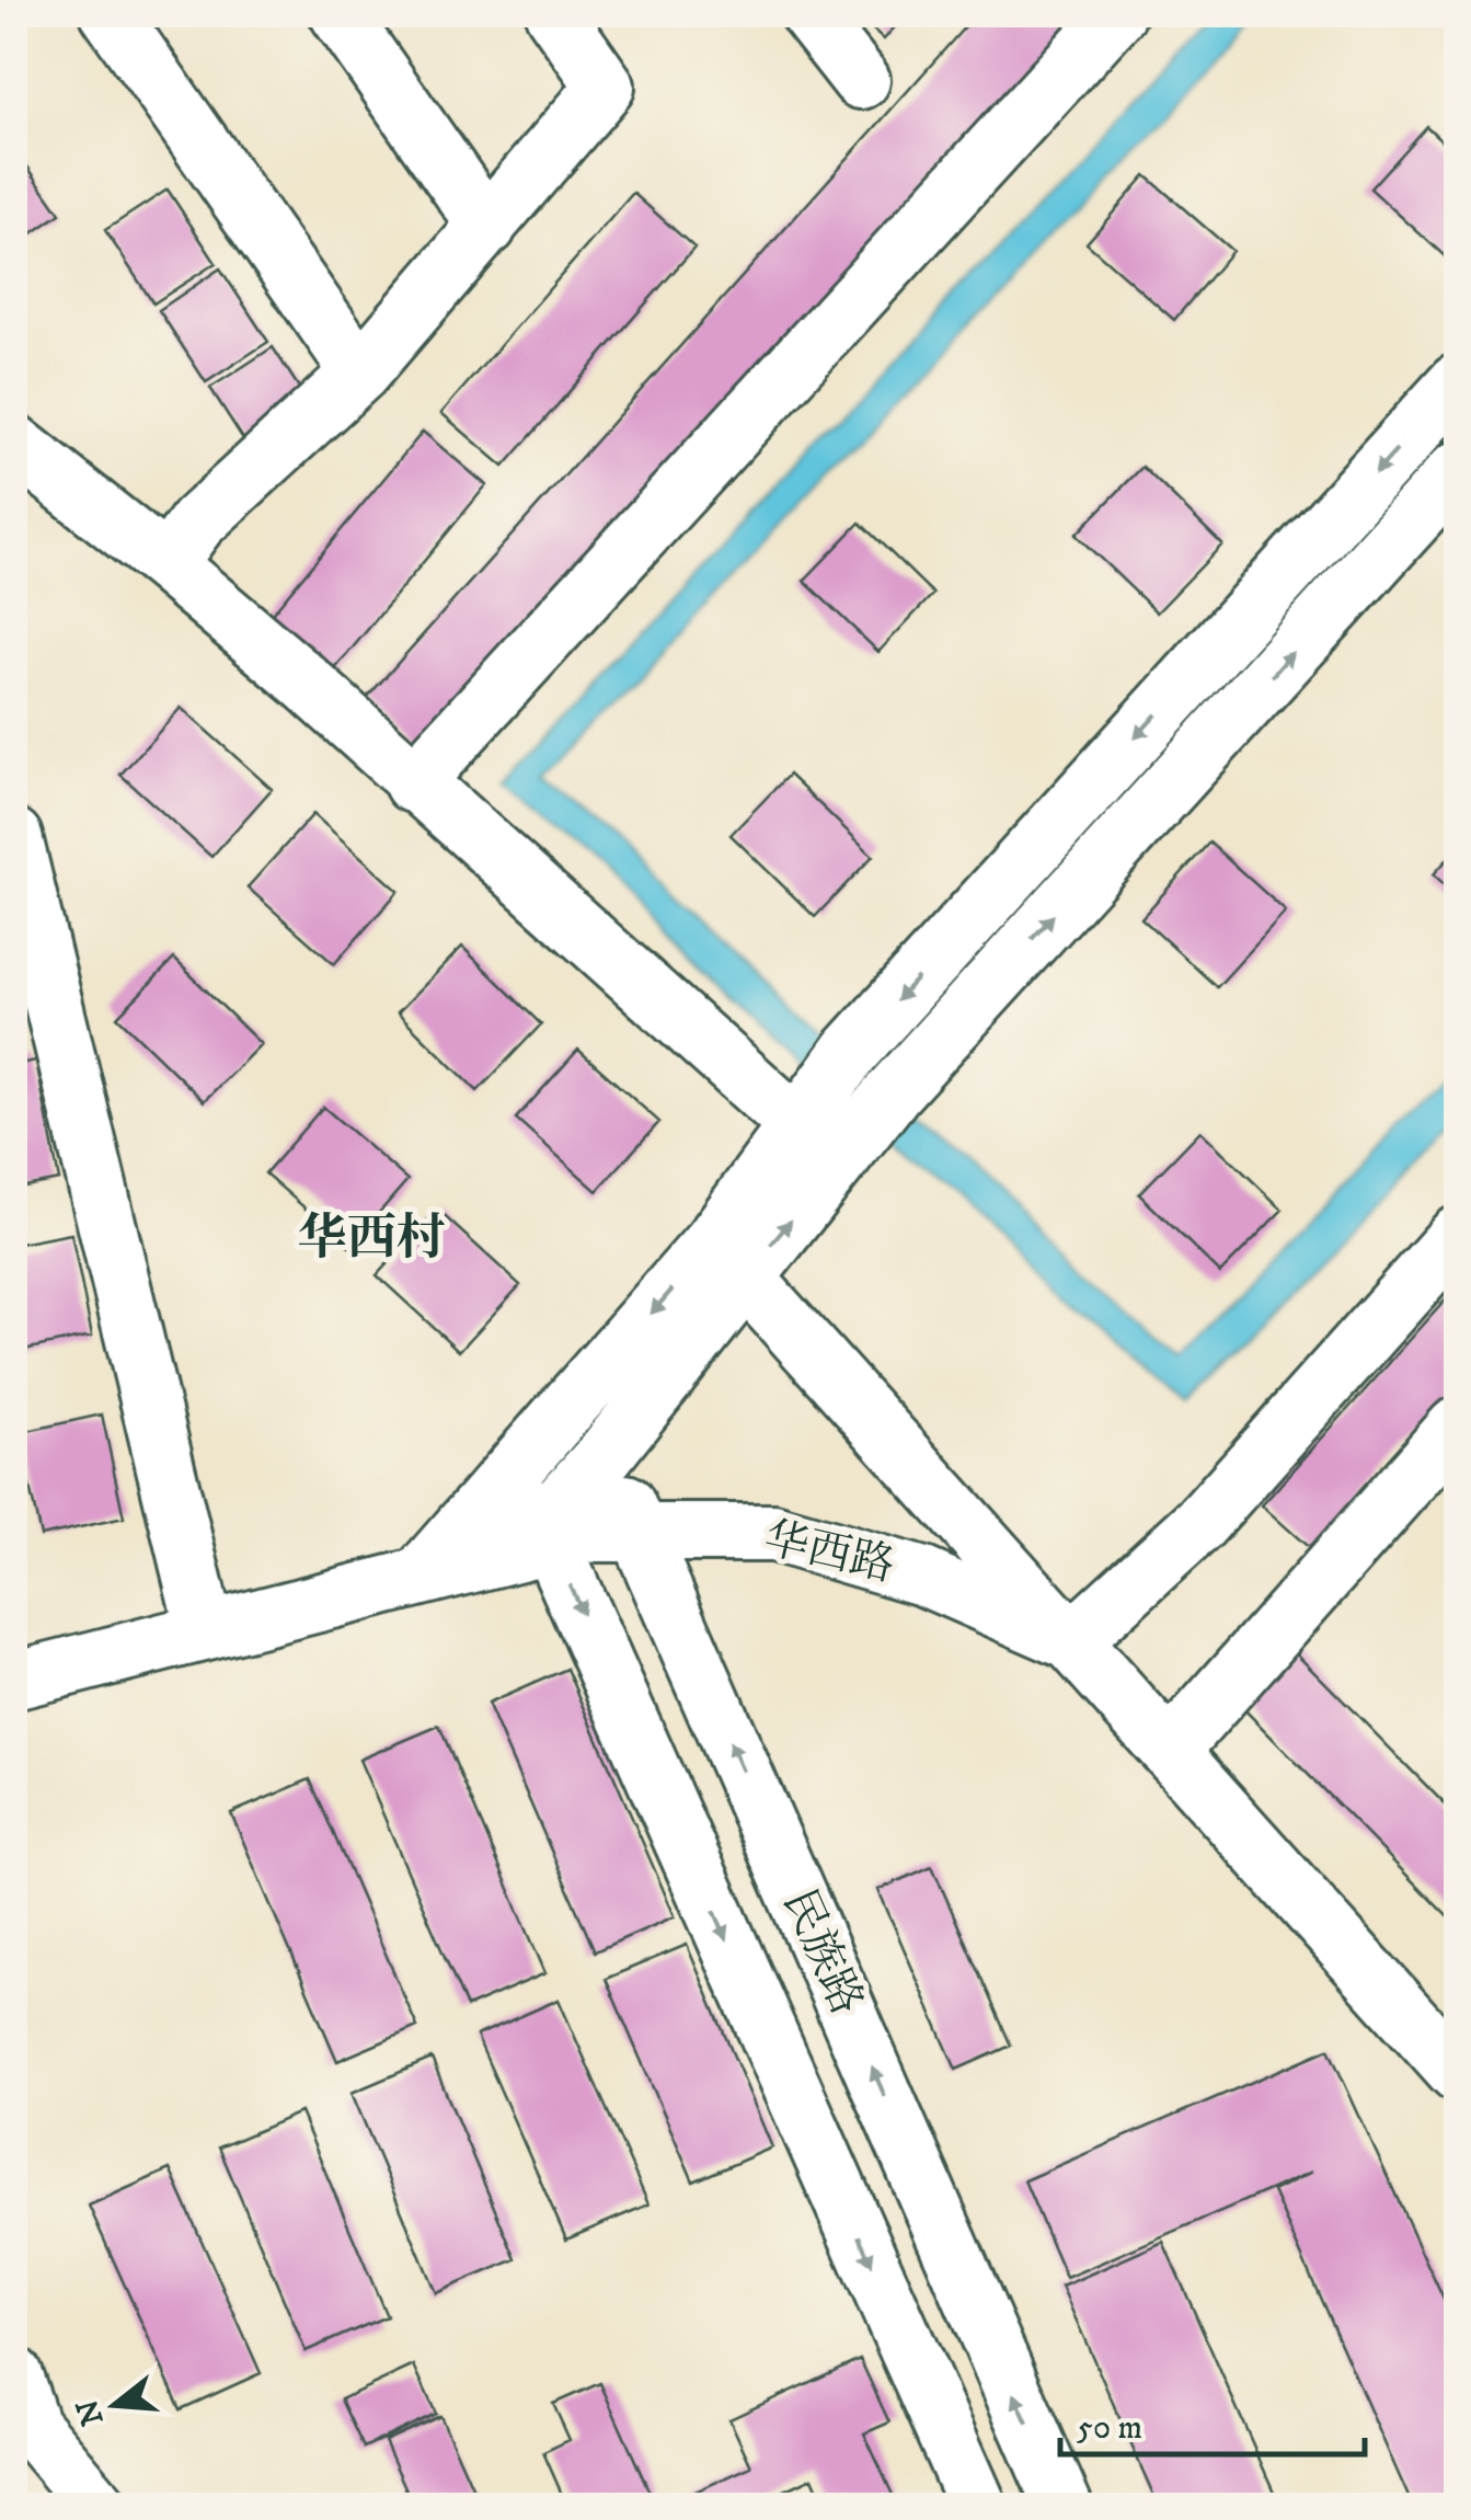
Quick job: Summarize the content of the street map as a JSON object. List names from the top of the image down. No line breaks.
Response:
{"streets":{"street":["华西路","民族路"]},"crossings":[["华西路","民族路"]],"districts":["华西村"],"scale_bar":"50 m","north":"left"}
